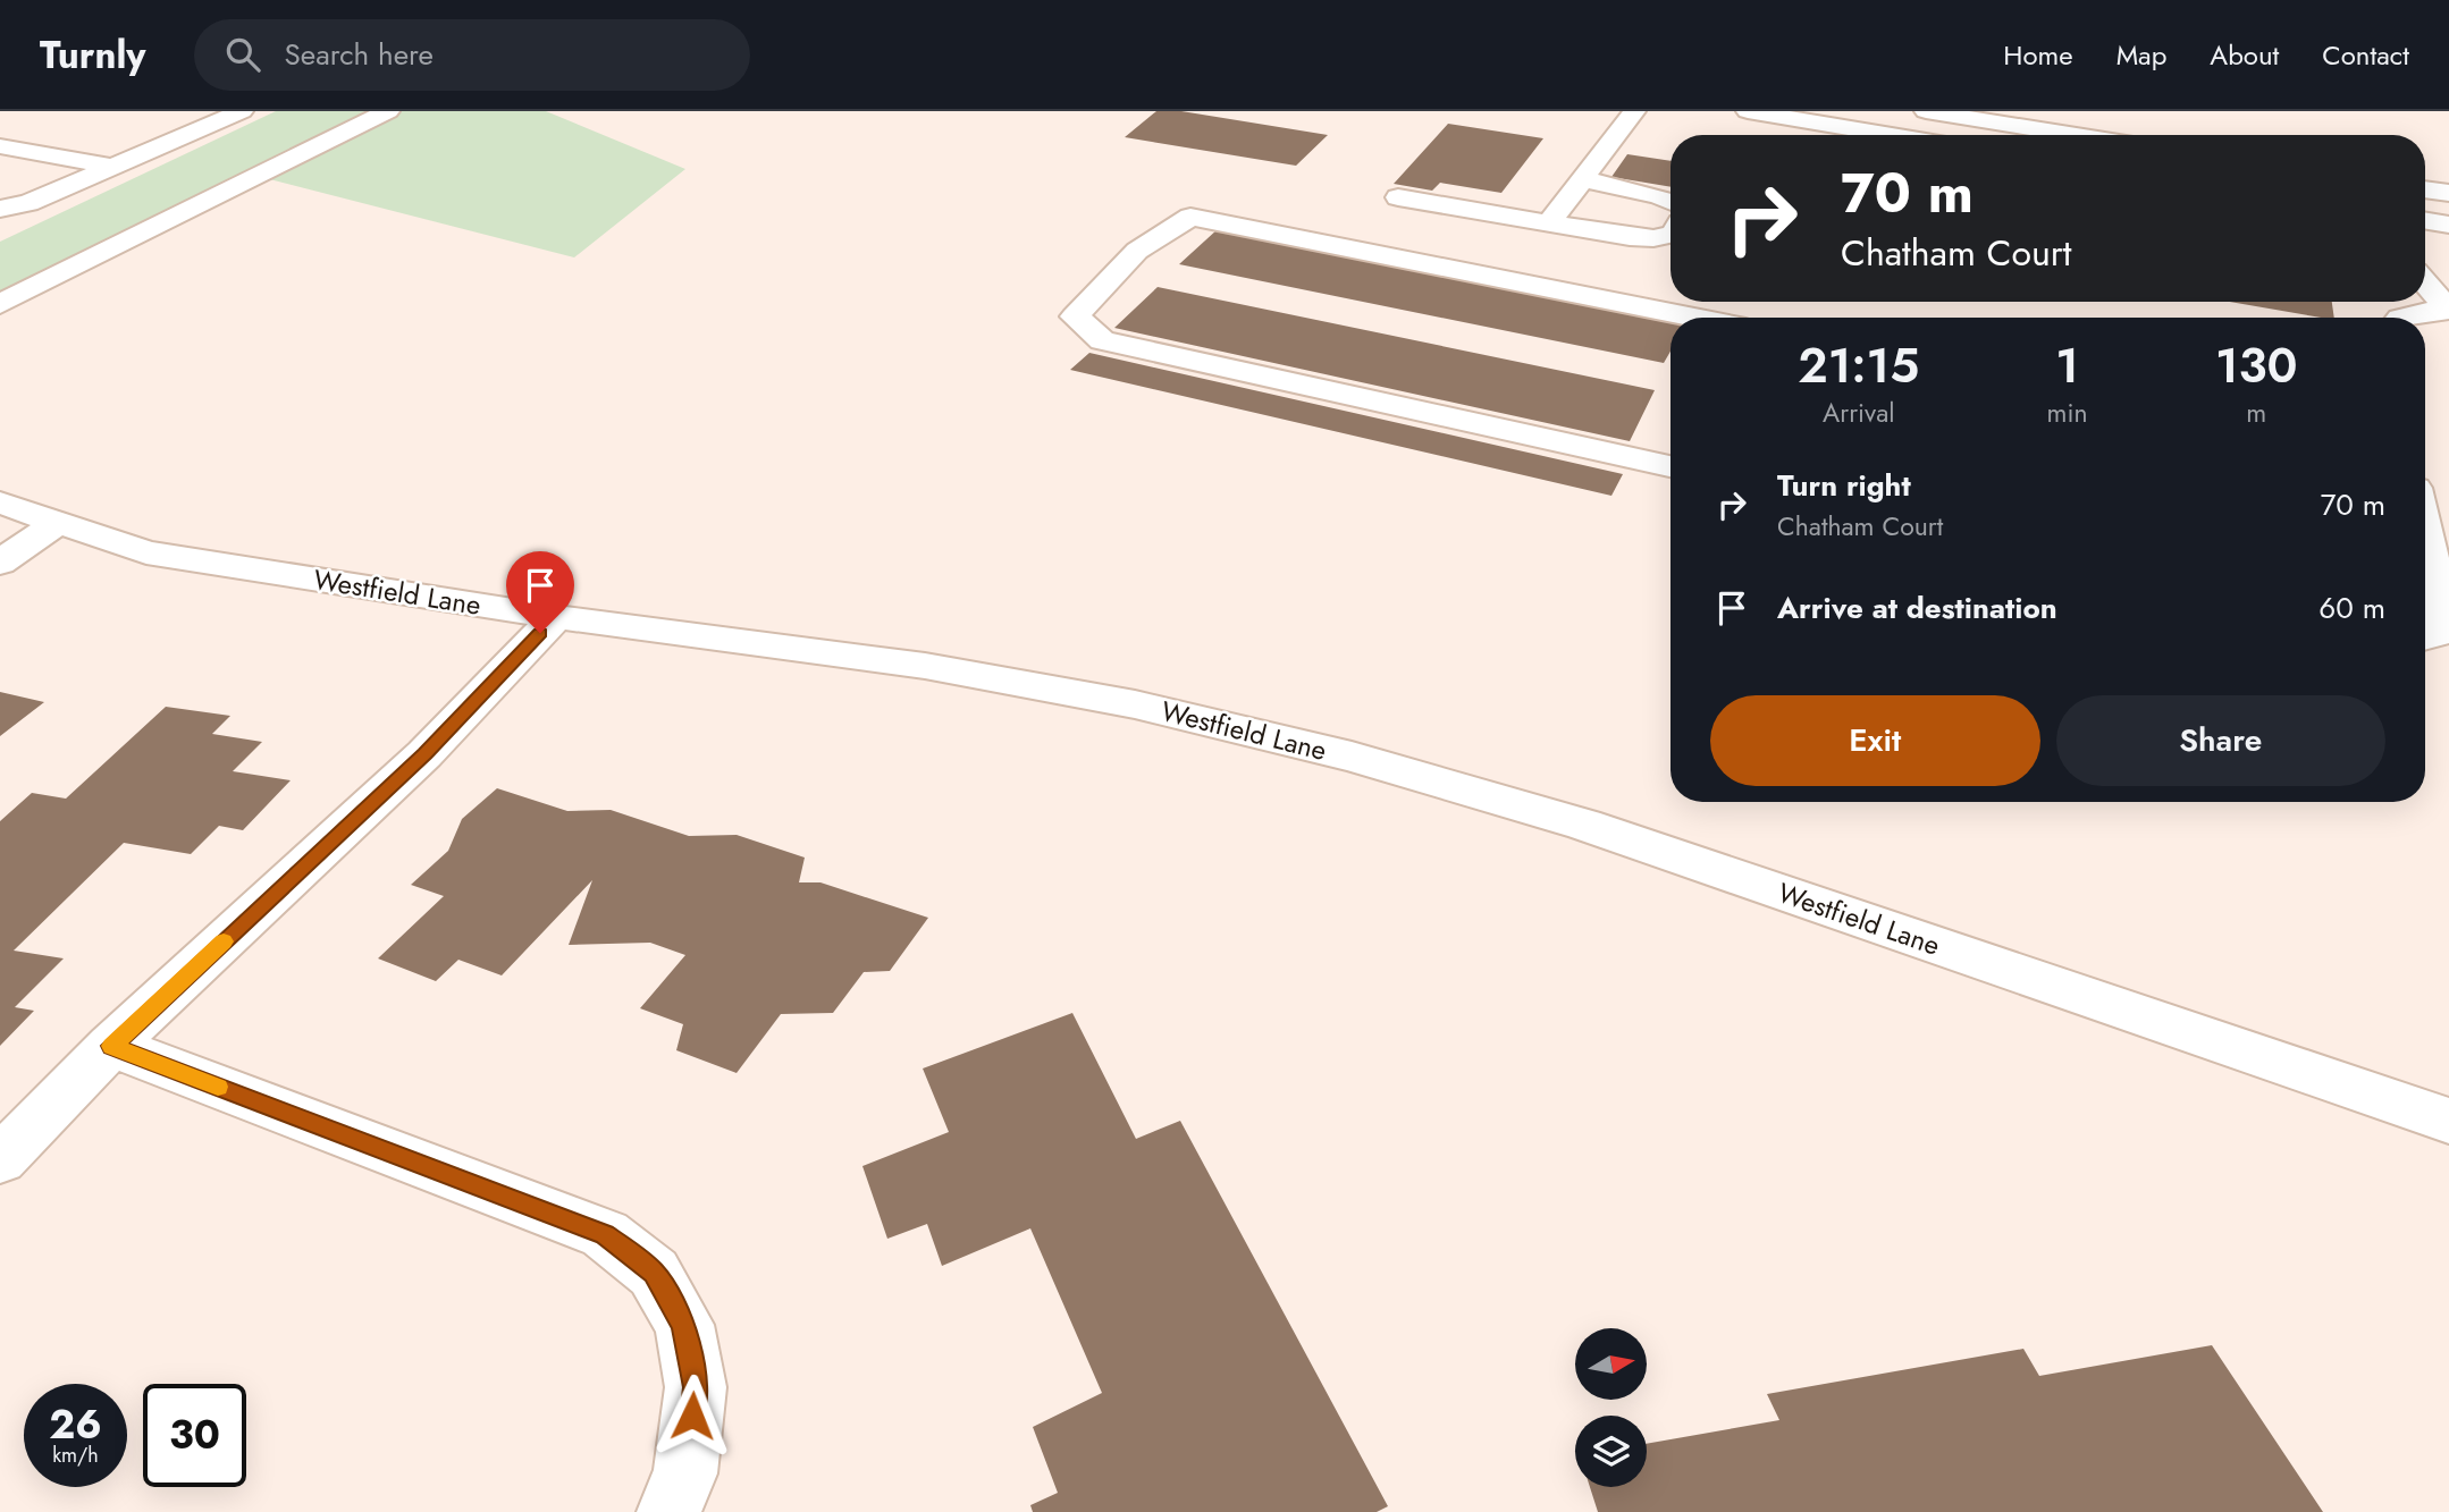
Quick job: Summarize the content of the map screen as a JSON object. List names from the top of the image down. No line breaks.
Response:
{"streets":{"main road":["Westfield Lane"]},"north":"right","page":{"header":"Turnly","search":"Search here","nav":["Home","Map","About","Contact"],"turn":["70 m","Chatham Court"],"eta":["21:15","Arrival","1","min","130","m"],"list":[{"name":"Turn right","note":"Chatham Court","value":"70 m"},{"name":"Arrive at destination","value":"60 m"}],"buttons":["Exit","Share"],"speed":"26 km/h","limit":"30"}}
